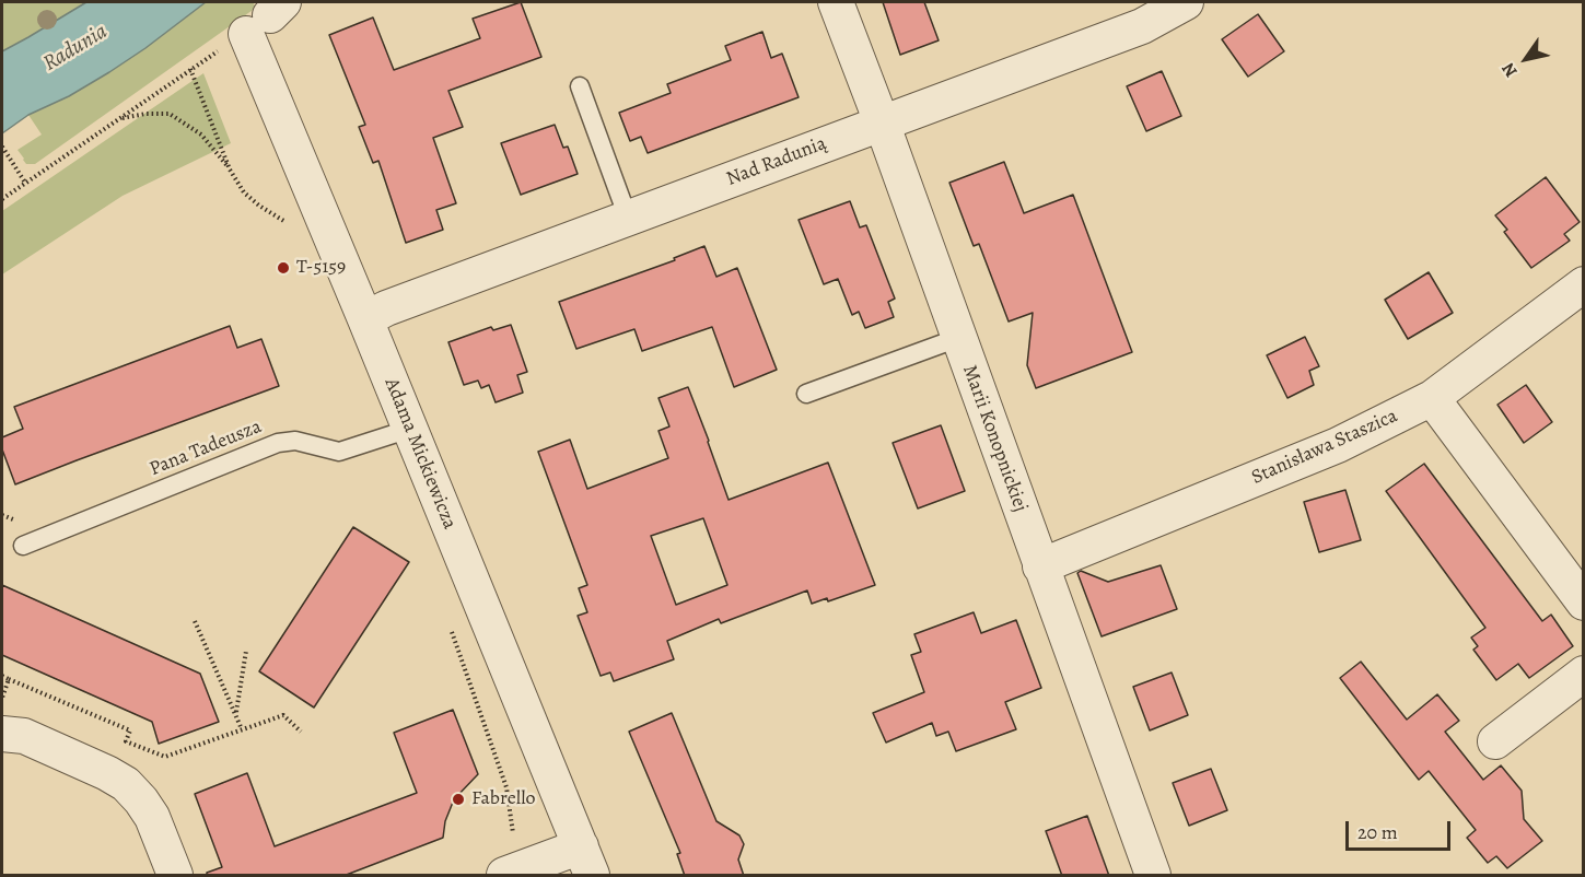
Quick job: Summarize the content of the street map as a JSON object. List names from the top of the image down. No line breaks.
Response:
{"streets":{"street":["Nad Radunią","Marii Konopnickiej","Stanisława Staszica","Adama Mickiewicza"],"lane":["Pana Tadeusza"]},"crossings":[["Nad Radunią","Marii Konopnickiej"],["Nad Radunią","Adama Mickiewicza"],["Marii Konopnickiej","Stanisława Staszica"],["Pana Tadeusza","Adama Mickiewicza"]],"water":["Radunia"],"places":["T-5159","Fabrello"],"scale_bar":"20 m","north":"bottom left"}
